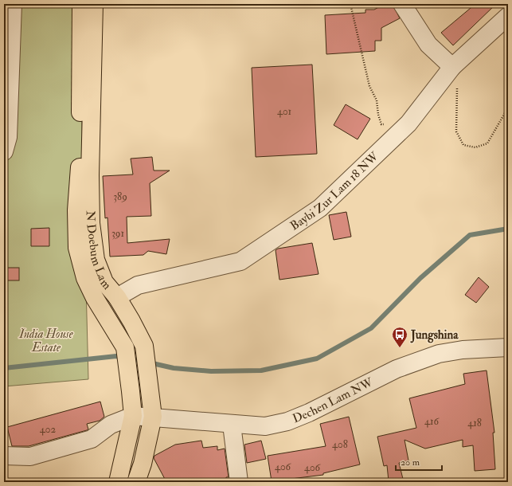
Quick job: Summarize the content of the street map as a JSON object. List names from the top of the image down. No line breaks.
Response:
{"streets":{"main road":["N Doebum Lam"],"street":["Baybi Zur Lam 18 NW","Dechen Lam NW"]},"crossings":[["Baybi Zur Lam 18 NW","N Doebum Lam"],["N Doebum Lam","Dechen Lam NW"]],"parks":["India House Estate"],"places":{"bus stop":["Jungshina"]},"house_numbers":["401","389","391","416","418","402","408","406","406"],"scale_bar":"20 m"}
